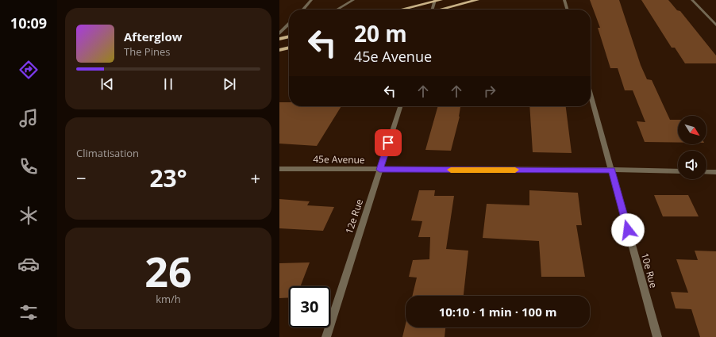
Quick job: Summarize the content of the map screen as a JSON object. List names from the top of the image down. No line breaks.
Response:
{"streets":{"street":["45e Avenue","12e Rue","10e Rue"]},"crossings":[["45e Avenue","12e Rue"],["45e Avenue","10e Rue"]],"north":"bottom right","page":{"tabs":"10:09","turn":["20 m","45e Avenue"],"song":["Afterglow","The Pines"],"tile":["Climatisation",["26","km/h"]],"heat":["−","23°","+"],"limit":"30","trip":"10:10 · 1 min · 100 m"}}
